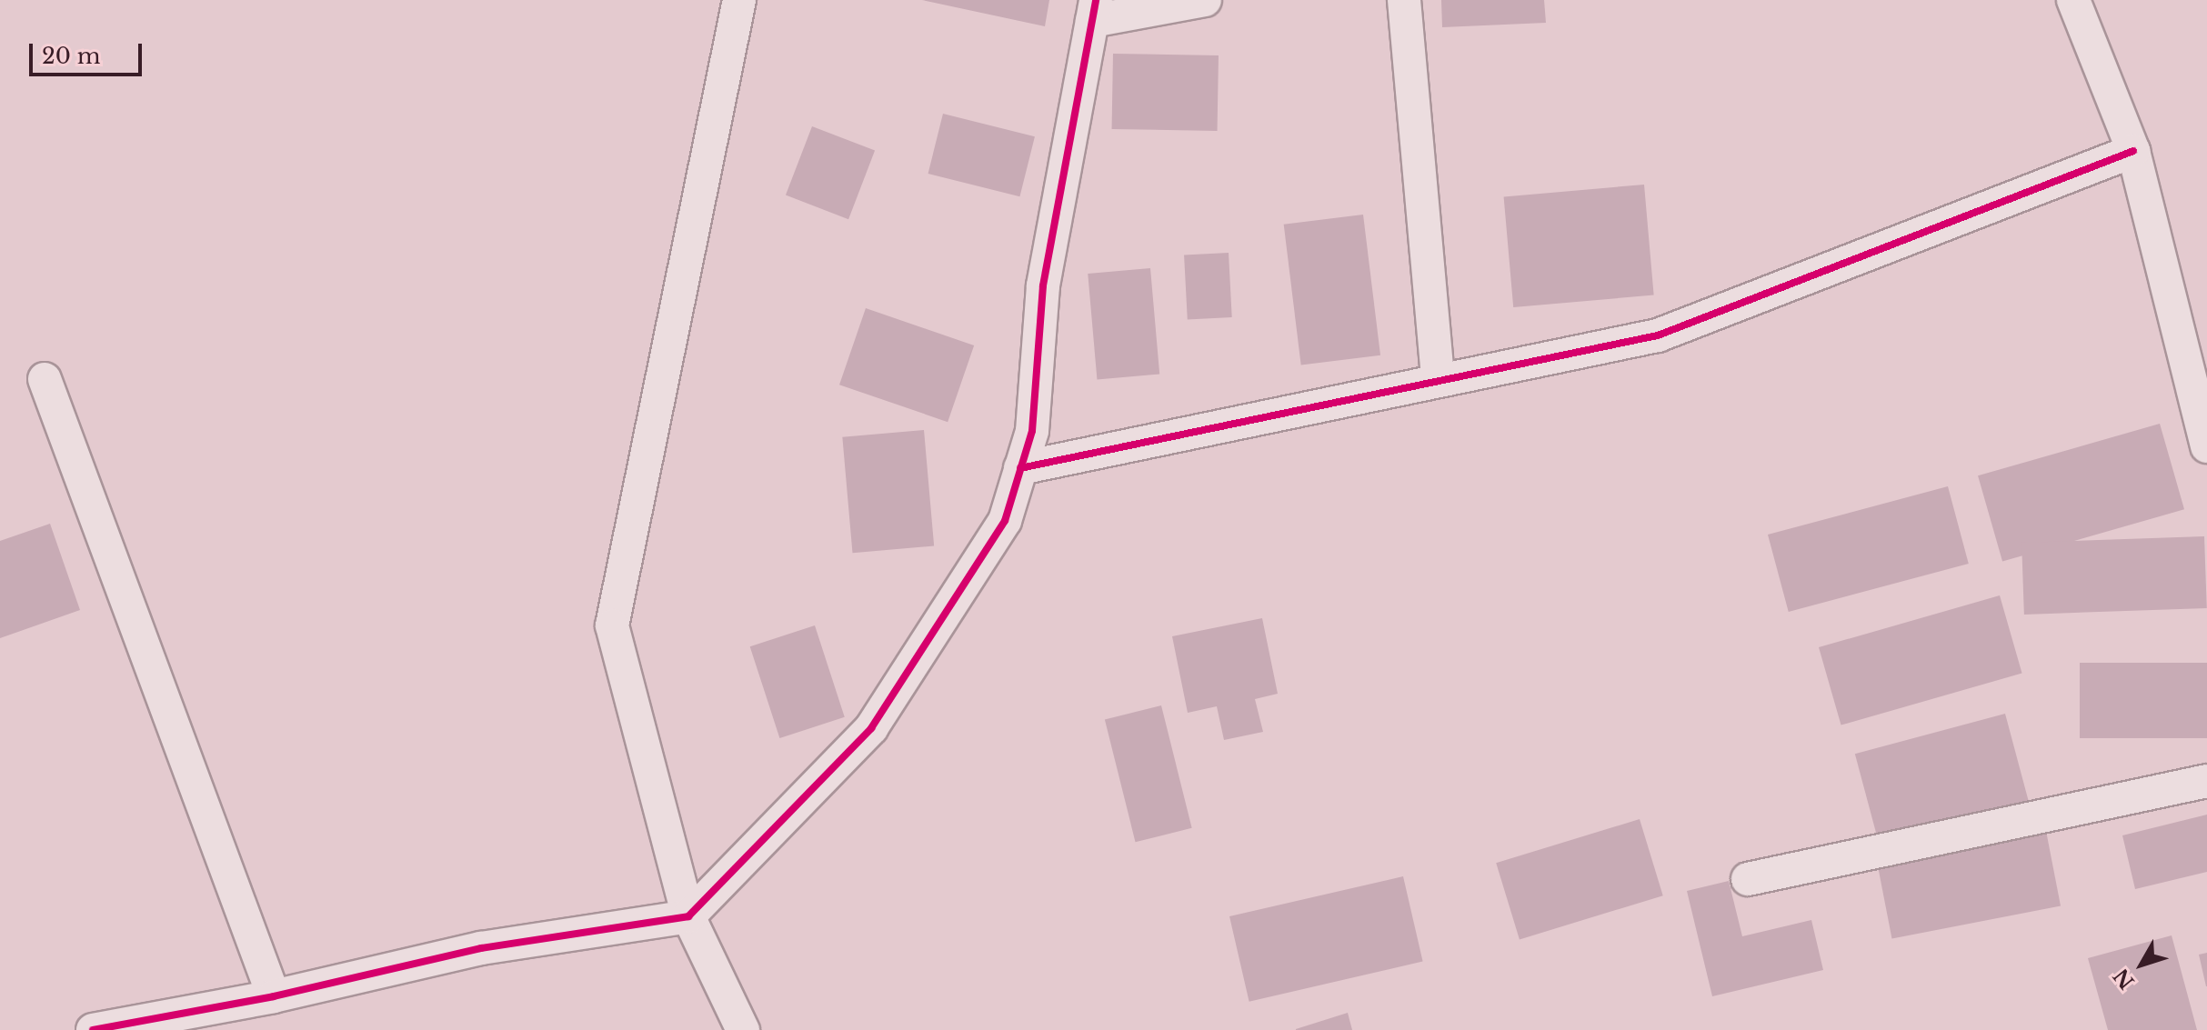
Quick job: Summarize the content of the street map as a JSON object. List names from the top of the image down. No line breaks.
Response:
{"scale_bar":"20 m","north":"bottom left"}
